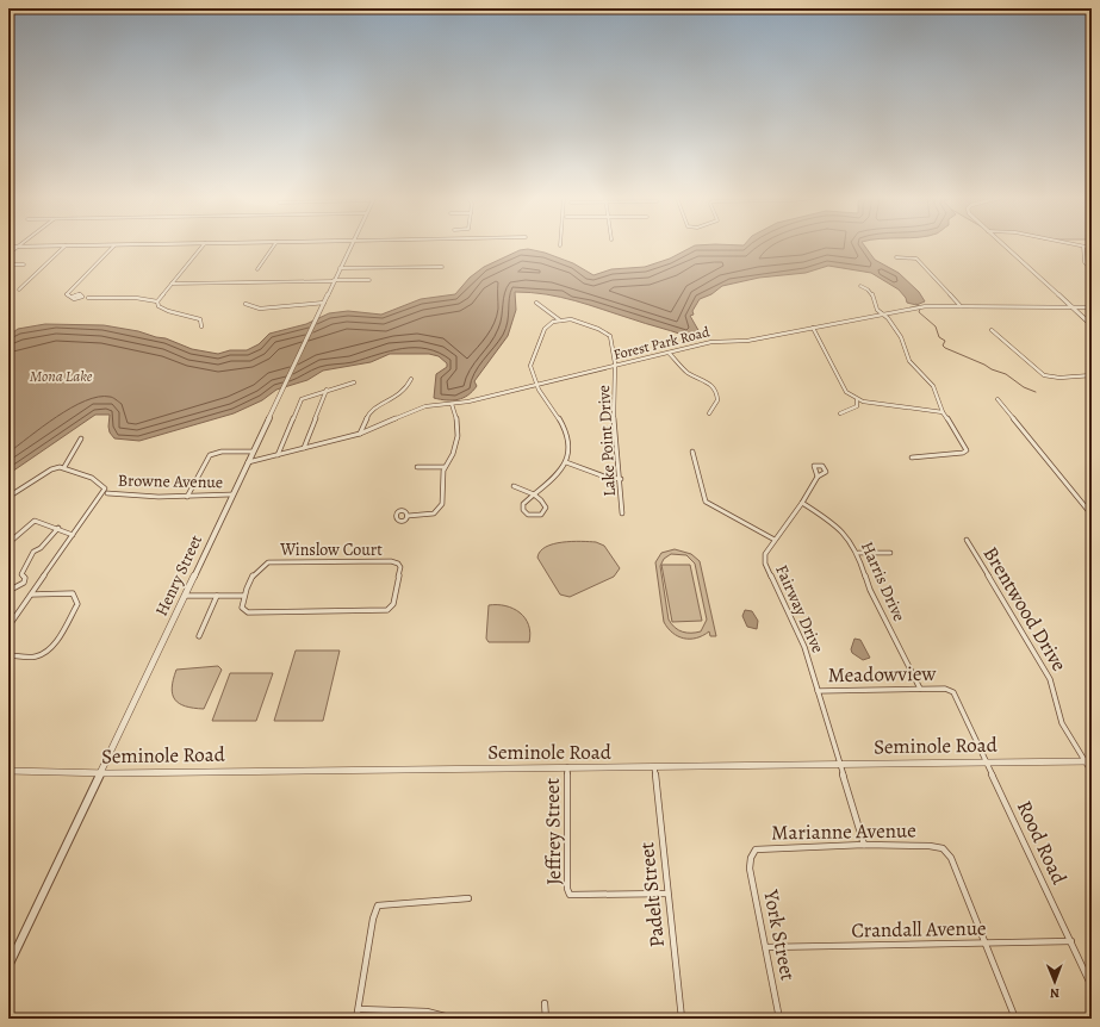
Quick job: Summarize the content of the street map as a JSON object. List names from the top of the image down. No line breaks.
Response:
{"streets":{"street":["Forest Park Road","Lake Point Drive","Browne Avenue","Winslow Court","Henry Street","Harris Drive","Fairway Drive","Brentwood Drive","Meadowview","Seminole Road","Jeffrey Street","Marianne Avenue","Rood Road","Padelt Street","Crandall Avenue","York Street"]},"crossings":[["Forest Park Road","Lake Point Drive"],["Forest Park Road","Henry Street"],["Browne Avenue","Henry Street"],["Henry Street","Seminole Road"],["Harris Drive","Fairway Drive"],["Harris Drive","Meadowview"],["Fairway Drive","Meadowview"],["Fairway Drive","Seminole Road"],["Fairway Drive","Marianne Avenue"],["Brentwood Drive","Seminole Road"],["Meadowview","Seminole Road"],["Meadowview","Rood Road"],["Seminole Road","Jeffrey Street"],["Seminole Road","Rood Road"],["Seminole Road","Padelt Street"],["Jeffrey Street","Padelt Street"],["Marianne Avenue","Crandall Avenue"],["Marianne Avenue","York Street"],["Rood Road","Crandall Avenue"],["Crandall Avenue","York Street"]],"water":["Mona Lake"],"north":"bottom"}
